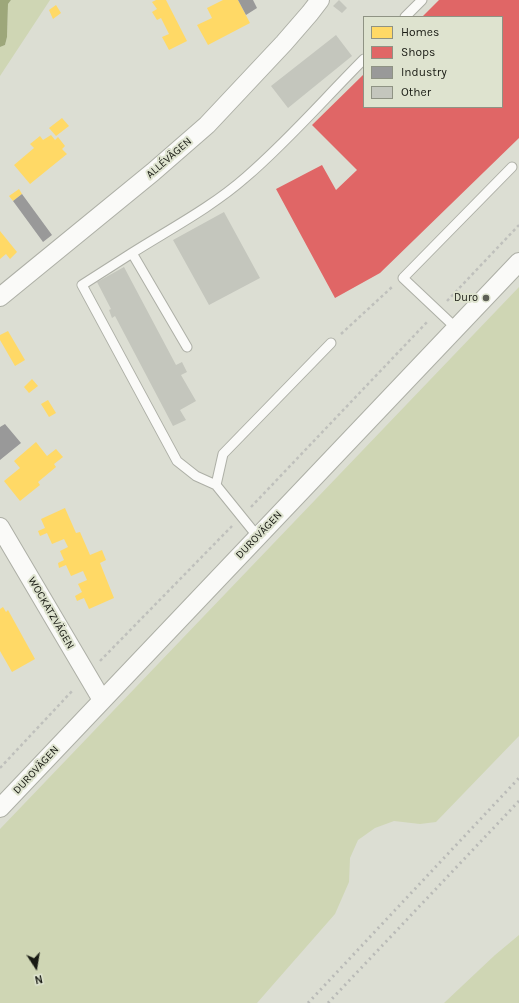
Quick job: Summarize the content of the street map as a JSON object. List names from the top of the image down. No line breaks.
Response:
{"streets":{"street":["ALLÉVÄGEN","DUROVÄGEN","WOCKATZVÄGEN"]},"crossings":[["DUROVÄGEN","WOCKATZVÄGEN"]],"places":["Duro"],"legend":["Homes","Shops","Industry","Other"],"north":"bottom"}
